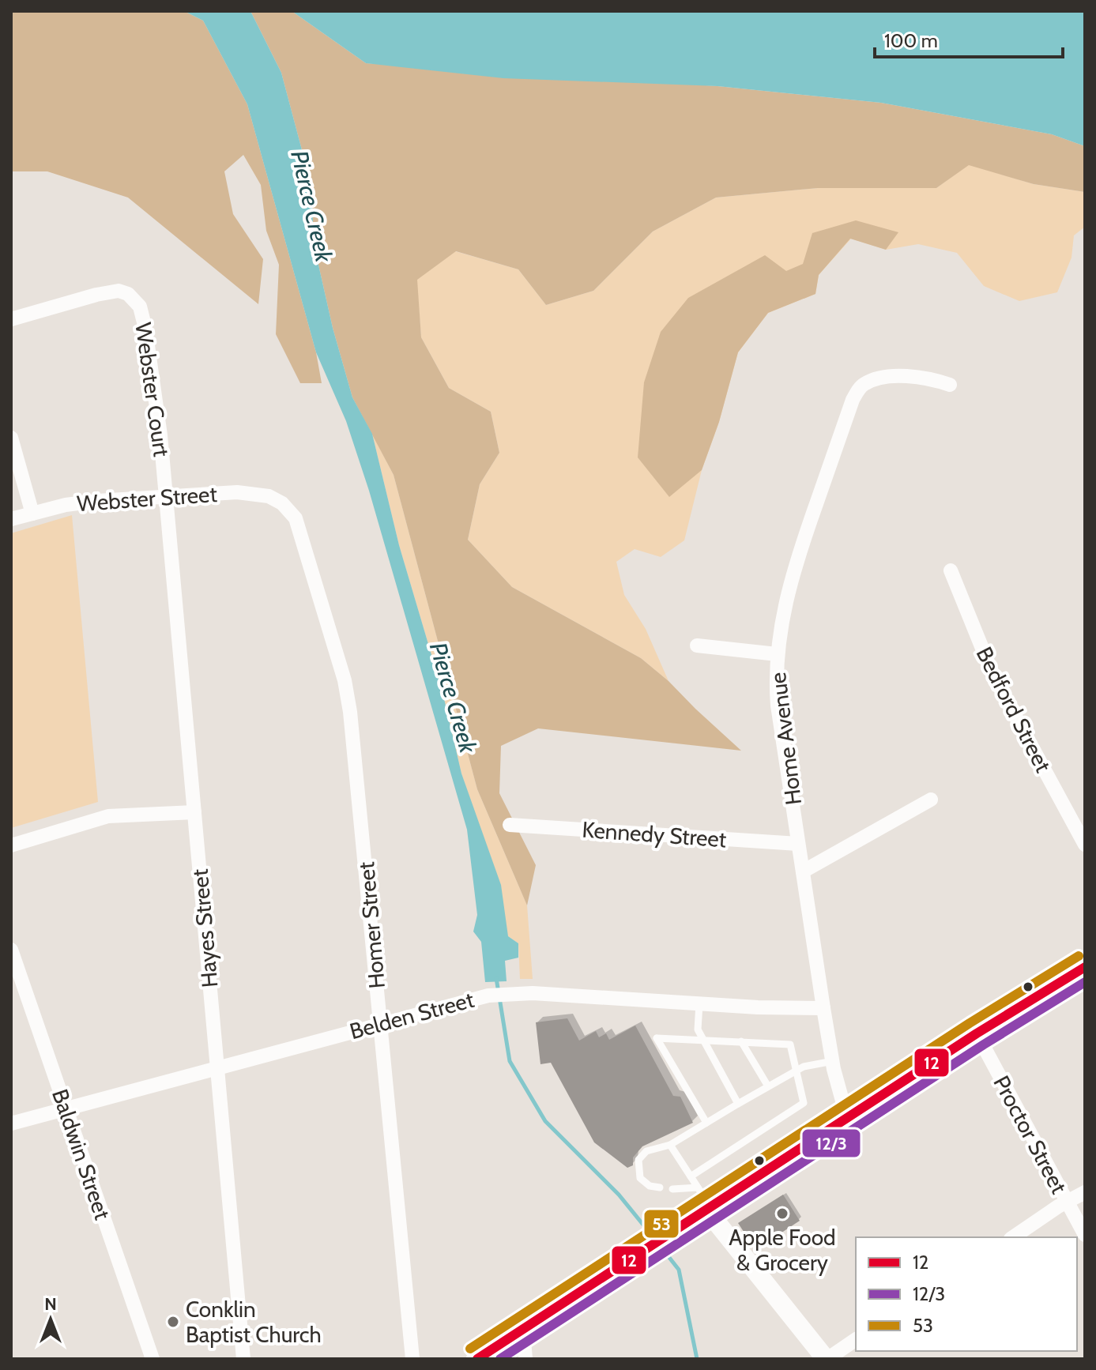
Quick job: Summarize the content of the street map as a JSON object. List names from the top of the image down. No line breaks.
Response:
{"streets":{"street":["Webster Court","Webster Street","Bedford Street","Home Avenue","Kennedy Street","Homer Street","Hayes Street","Belden Street","Proctor Street","Baldwin Street"]},"crossings":[["Webster Court","Webster Street"],["Webster Court","Hayes Street"],["Webster Street","Homer Street"],["Webster Street","Hayes Street"],["Home Avenue","Kennedy Street"],["Home Avenue","Belden Street"],["Homer Street","Belden Street"],["Hayes Street","Belden Street"],["Belden Street","Baldwin Street"]],"water":["Pierce Creek"],"places":["Apple Food & Grocery","Conklin Baptist Church"],"lines":["transit line 53","transit line 12","transit line 12/3"],"legend":["12","12/3","53"],"scale_bar":"100 m","north":"top"}
